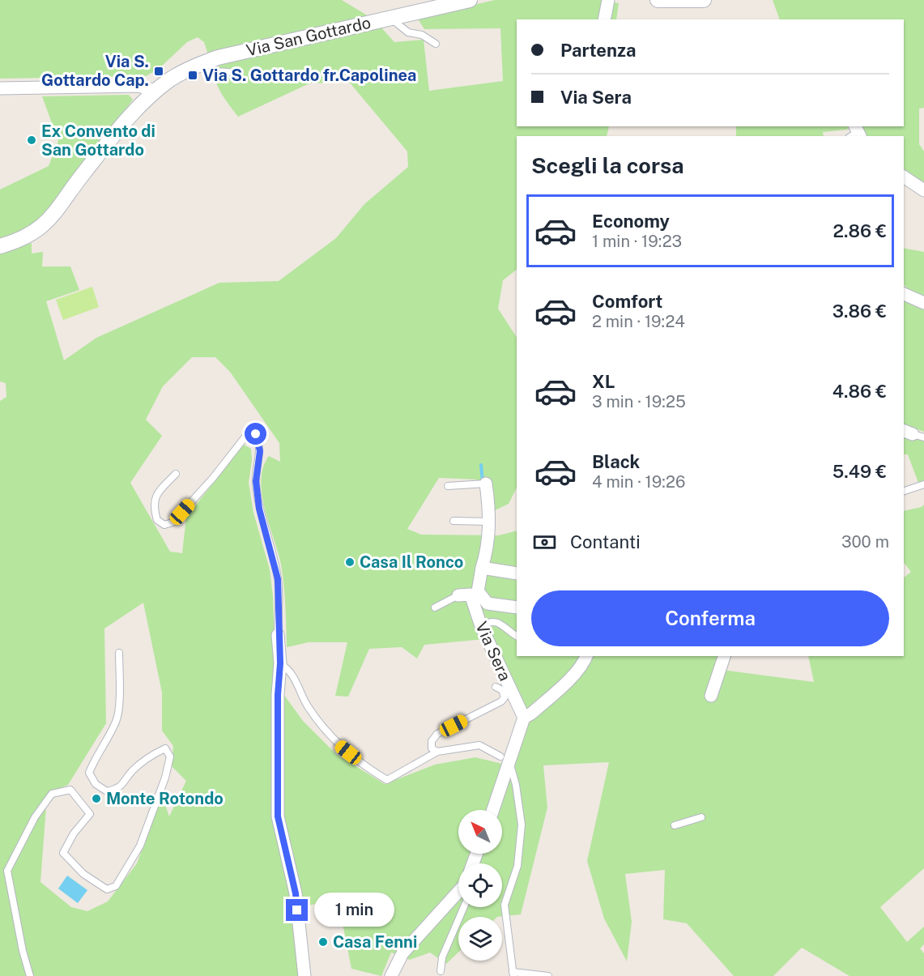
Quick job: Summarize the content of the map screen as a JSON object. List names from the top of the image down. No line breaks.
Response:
{"streets":{"street":["Via San Gottardo","Via Sera"]},"places":{"transit":["Via S. Gottardo Cap.","Via S. Gottardo fr.Capolinea"],"other":["Ex Convento di San Gottardo","Casa Il Ronco","Monte Rotondo","Casa Fenni"]},"north":"top left","page":{"banner":["Partenza","Via Sera"],"heading":"Scegli la corsa","list":[{"name":"Economy","note":"1 min · 19:23","value":"2.86 €"},{"name":"Comfort","note":"2 min · 19:24","value":"3.86 €"},{"name":"XL","note":"3 min · 19:25","value":"4.86 €"},{"name":"Black","note":"4 min · 19:26","value":"5.49 €"}],"pay":["Contanti","300 m"],"buttons":"Conferma","bubble":"1 min"}}
